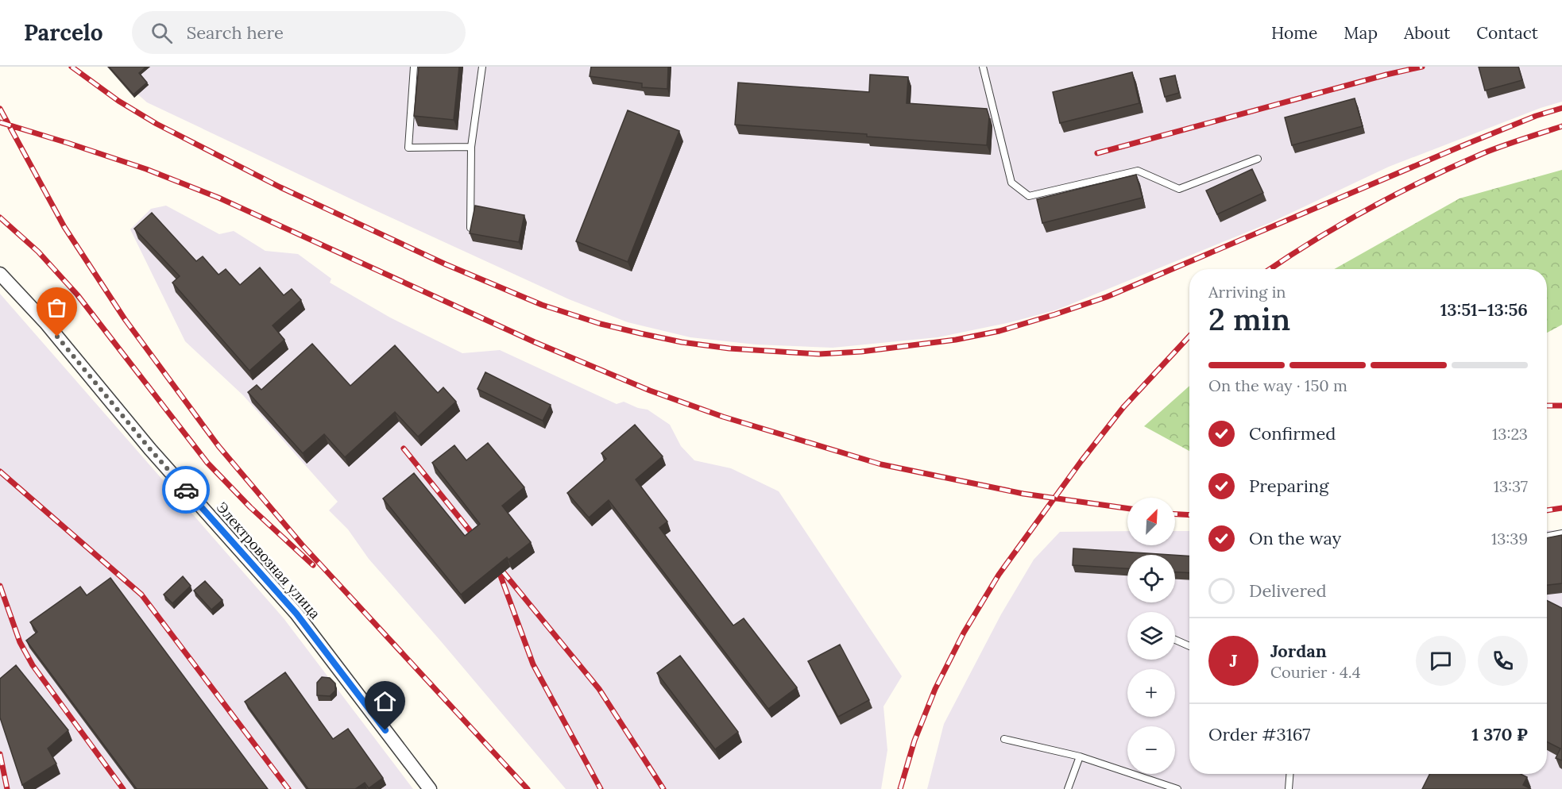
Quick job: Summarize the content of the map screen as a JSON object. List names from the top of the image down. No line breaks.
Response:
{"streets":{"street":["Электровозная улица"]},"north":"top right","page":{"header":"Parcelo","search":"Search here","nav":["Home","Map","About","Contact"],"heading":["2 min","Arriving in","13:51–13:56"],"panel":["Jordan","Courier · 4.4","Order #3167","1 370 ₽"],"bar":"On the way · 150 m","list":[["Confirmed","13:23"],["Preparing","13:37"],["On the way","13:39"],"Delivered"],"map_buttons":["+","−"],"round":"J"}}
